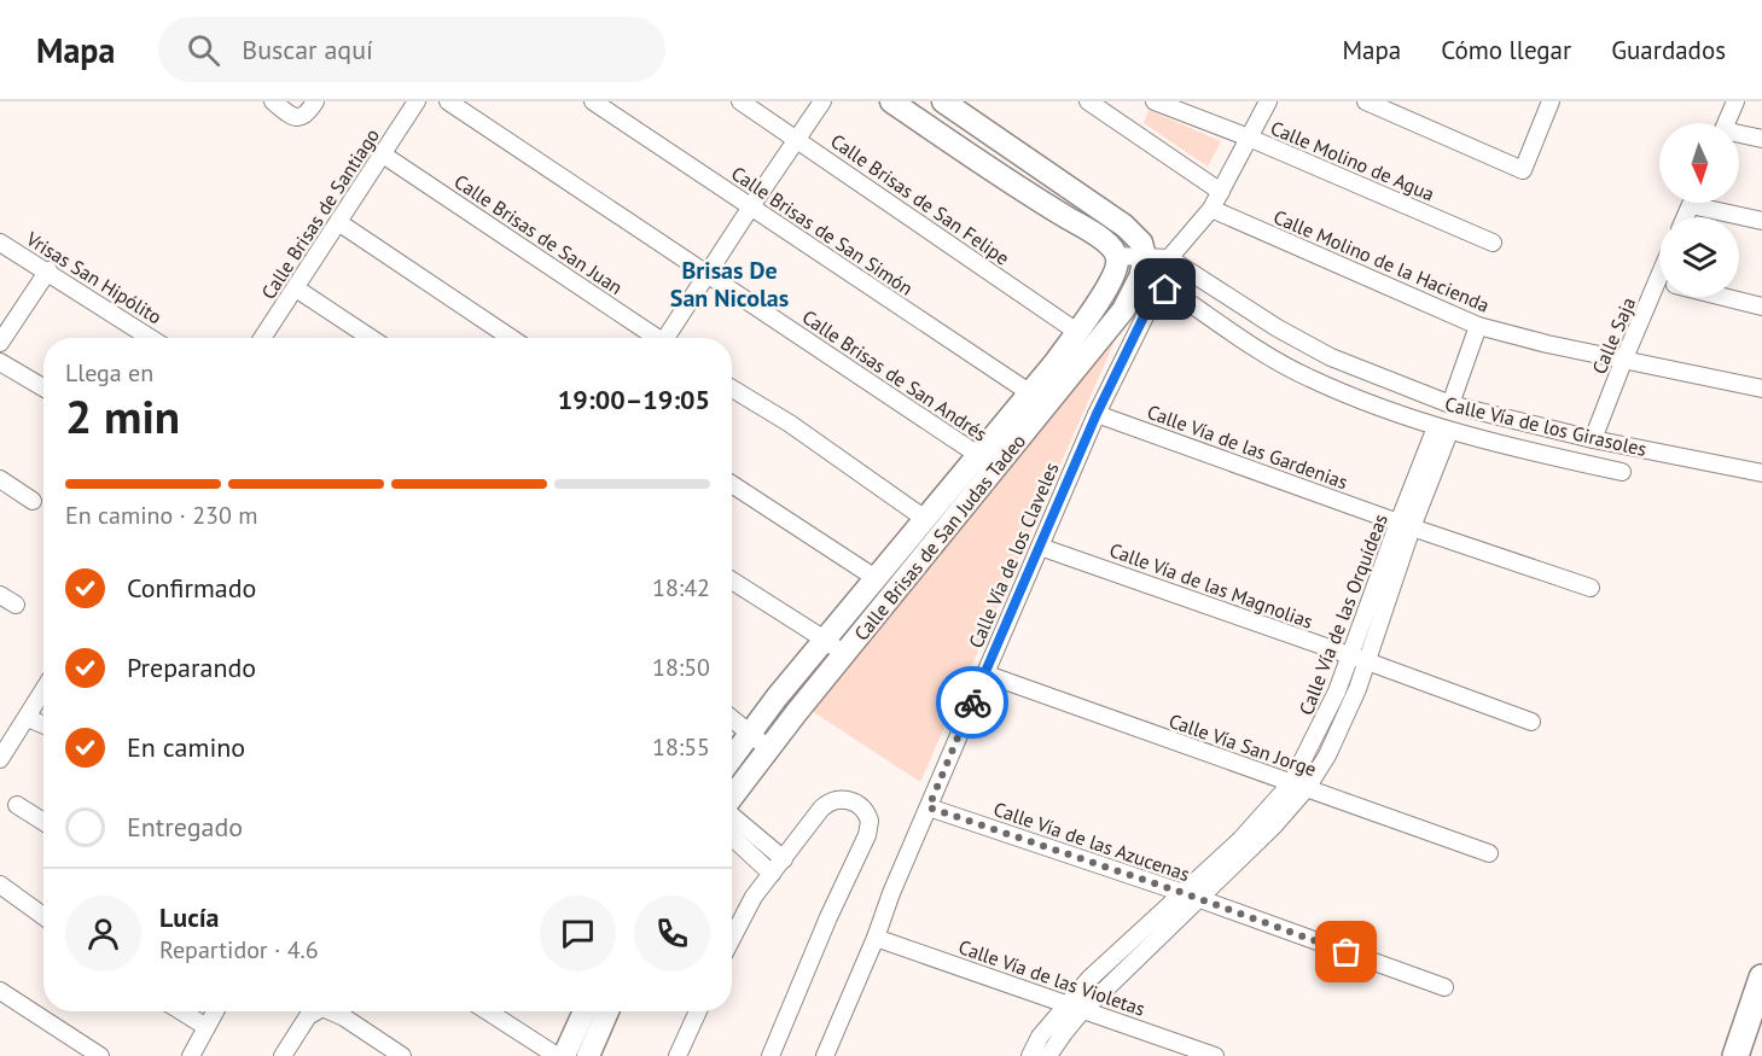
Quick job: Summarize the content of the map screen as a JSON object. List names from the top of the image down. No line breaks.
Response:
{"streets":{"street":["Calle Molino de Agua","Calle Brisas de San Felipe","Calle Brisas de Santiago","Calle Brisas de San Simón","Calle Brisas de San Juan","Calle Molino de la Hacienda","Vrisas San Hipólito","Calle Saja","Calle Brisas de San Andrés","Calle Vía de los Girasoles","Calle Vía de las Gardenias","Calle Brisas de San Judas Tadeo","Calle Vía de los Claveles","Calle Vía de las Magnolias","Calle Vía de las Orquídeas","Calle Vía San Jorge","Calle Vía de las Azucenas","Calle Vía de las Violetas"]},"crossings":[["Calle Brisas de San Felipe","Calle Brisas de San Judas Tadeo"],["Calle Brisas de Santiago","Calle Brisas de San Juan"],["Calle Brisas de San Simón","Calle Brisas de San Judas Tadeo"],["Calle Molino de la Hacienda","Calle Saja"],["Calle Saja","Calle Vía de los Girasoles"],["Calle Brisas de San Andrés","Calle Brisas de San Judas Tadeo"],["Calle Vía de las Gardenias","Calle Vía de los Claveles"],["Calle Vía de las Gardenias","Calle Vía de las Orquídeas"],["Calle Vía de los Claveles","Calle Vía de las Magnolias"],["Calle Vía de los Claveles","Calle Vía de las Orquídeas"],["Calle Vía de los Claveles","Calle Vía San Jorge"],["Calle Vía de los Claveles","Calle Vía de las Azucenas"],["Calle Vía de los Claveles","Calle Vía de las Violetas"],["Calle Vía de las Magnolias","Calle Vía de las Orquídeas"],["Calle Vía de las Orquídeas","Calle Vía San Jorge"],["Calle Vía de las Orquídeas","Calle Vía de las Azucenas"],["Calle Vía de las Orquídeas","Calle Vía de las Violetas"]],"districts":["Brisas De San Nicolas"],"north":"bottom","page":{"header":"Mapa","search":"Buscar aquí","nav":["Mapa","Cómo llegar","Guardados"],"heading":["2 min","Llega en","19:00–19:05"],"panel":["Lucía","Repartidor · 4.6"],"bar":"En camino · 230 m","list":[["Confirmado","18:42"],["Preparando","18:50"],["En camino","18:55"],"Entregado"]}}
